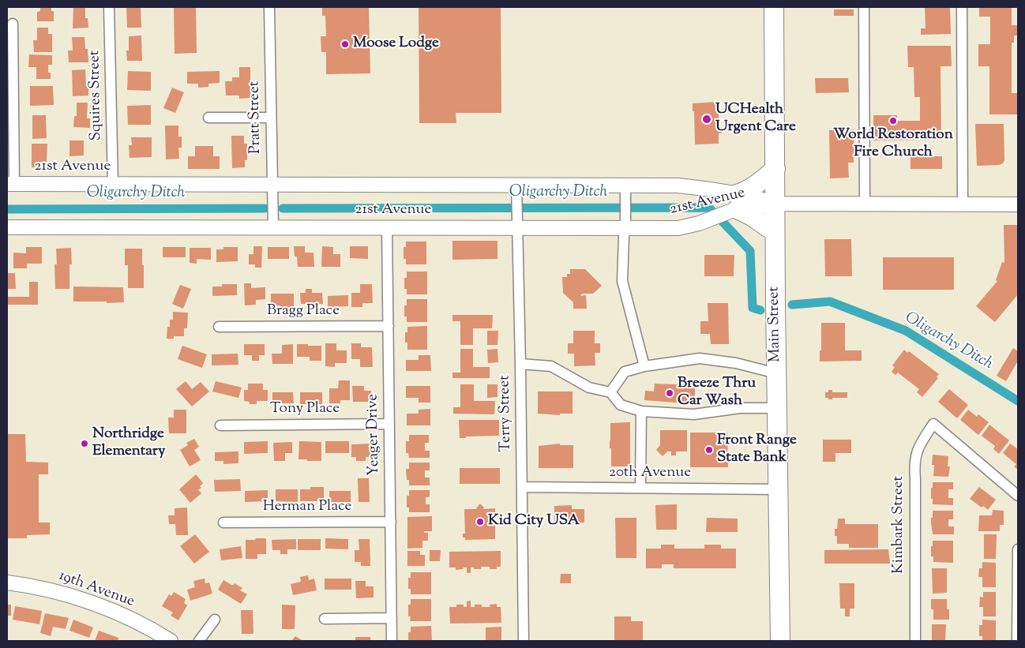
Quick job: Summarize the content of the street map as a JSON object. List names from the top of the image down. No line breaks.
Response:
{"streets":{"highway":["Main Street"],"street":["Squires Street","Pratt Street","21st Avenue","Bragg Place","Tony Place","Terry Street","Yeager Drive","20th Avenue","Herman Place","Kimbark Street","19th Avenue"]},"crossings":[["Squires Street","21st Avenue"],["Pratt Street","21st Avenue"],["21st Avenue","Main Street"],["21st Avenue","Terry Street"],["21st Avenue","Yeager Drive"],["Bragg Place","Yeager Drive"],["Main Street","20th Avenue"],["Tony Place","Yeager Drive"],["Terry Street","20th Avenue"],["Yeager Drive","Herman Place"]],"water":["Oligarchy Ditch"],"places":["Moose Lodge","UCHealth Urgent Care","World Restoration Fire Church","Breeze Thru Car Wash","Northridge Elementary","Front Range State Bank","Kid City USA"]}
